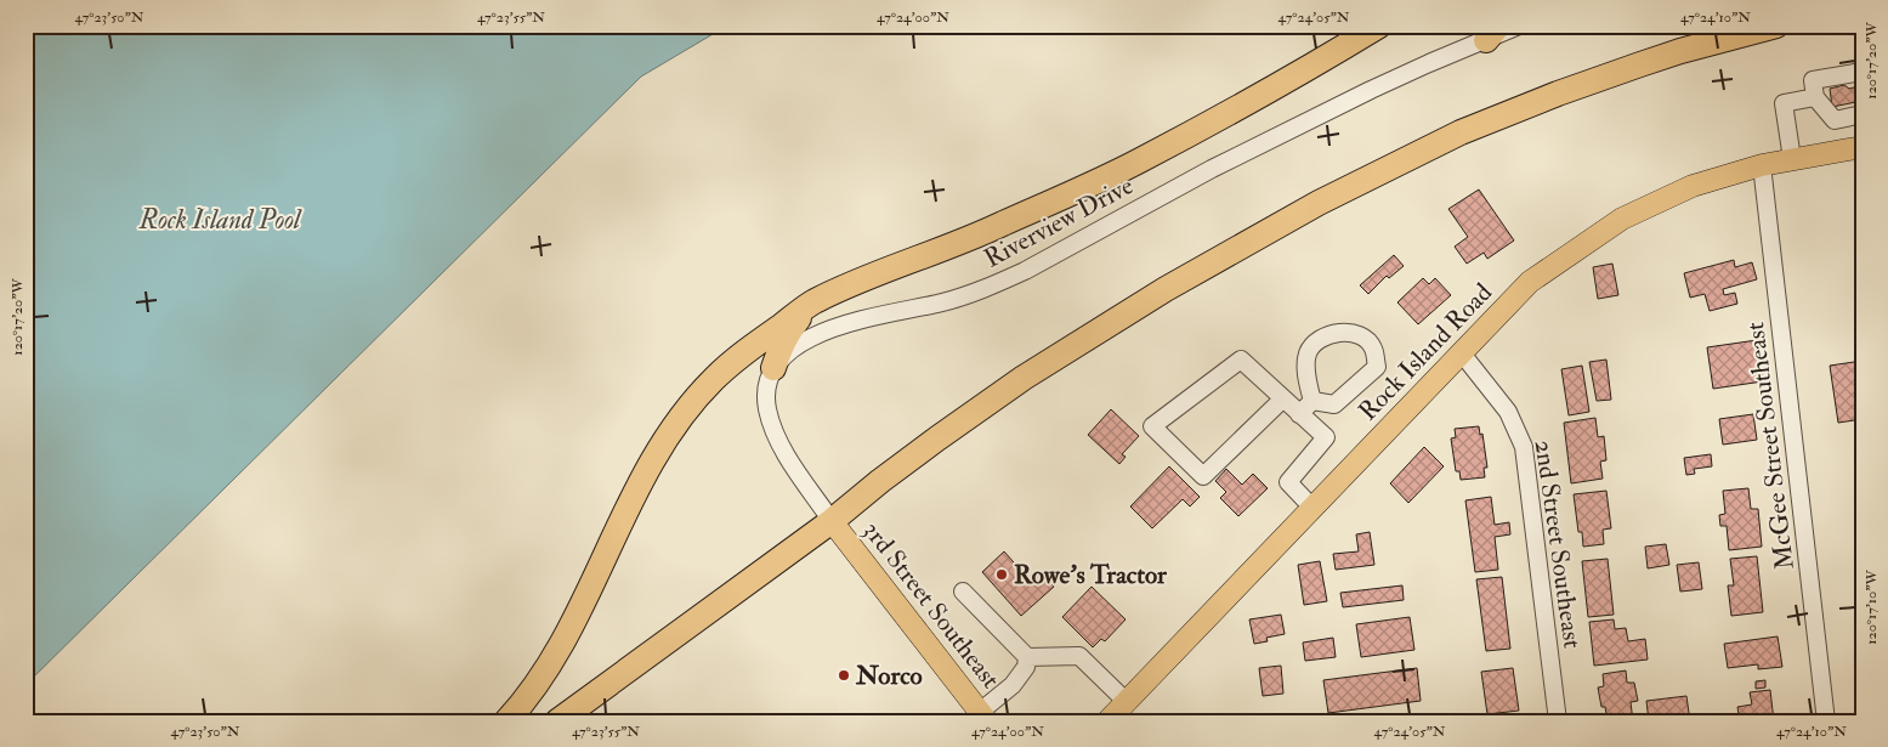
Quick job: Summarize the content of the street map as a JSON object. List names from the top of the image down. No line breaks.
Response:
{"streets":{"main road":["Rock Island Road","3rd Street Southeast"],"street":["Riverview Drive","McGee Street Southeast","2nd Street Southeast"]},"crossings":[["Rock Island Road","McGee Street Southeast"],["Rock Island Road","2nd Street Southeast"]],"water":["Rock Island Pool"],"places":["Rowe's Tractor","Norco"],"coordinates":["47°23'50\"N","47°23'55\"N","47°24'00\"N","47°24'05\"N","47°24'10\"N","120°17'20\"W","120°17'10\"W"]}
